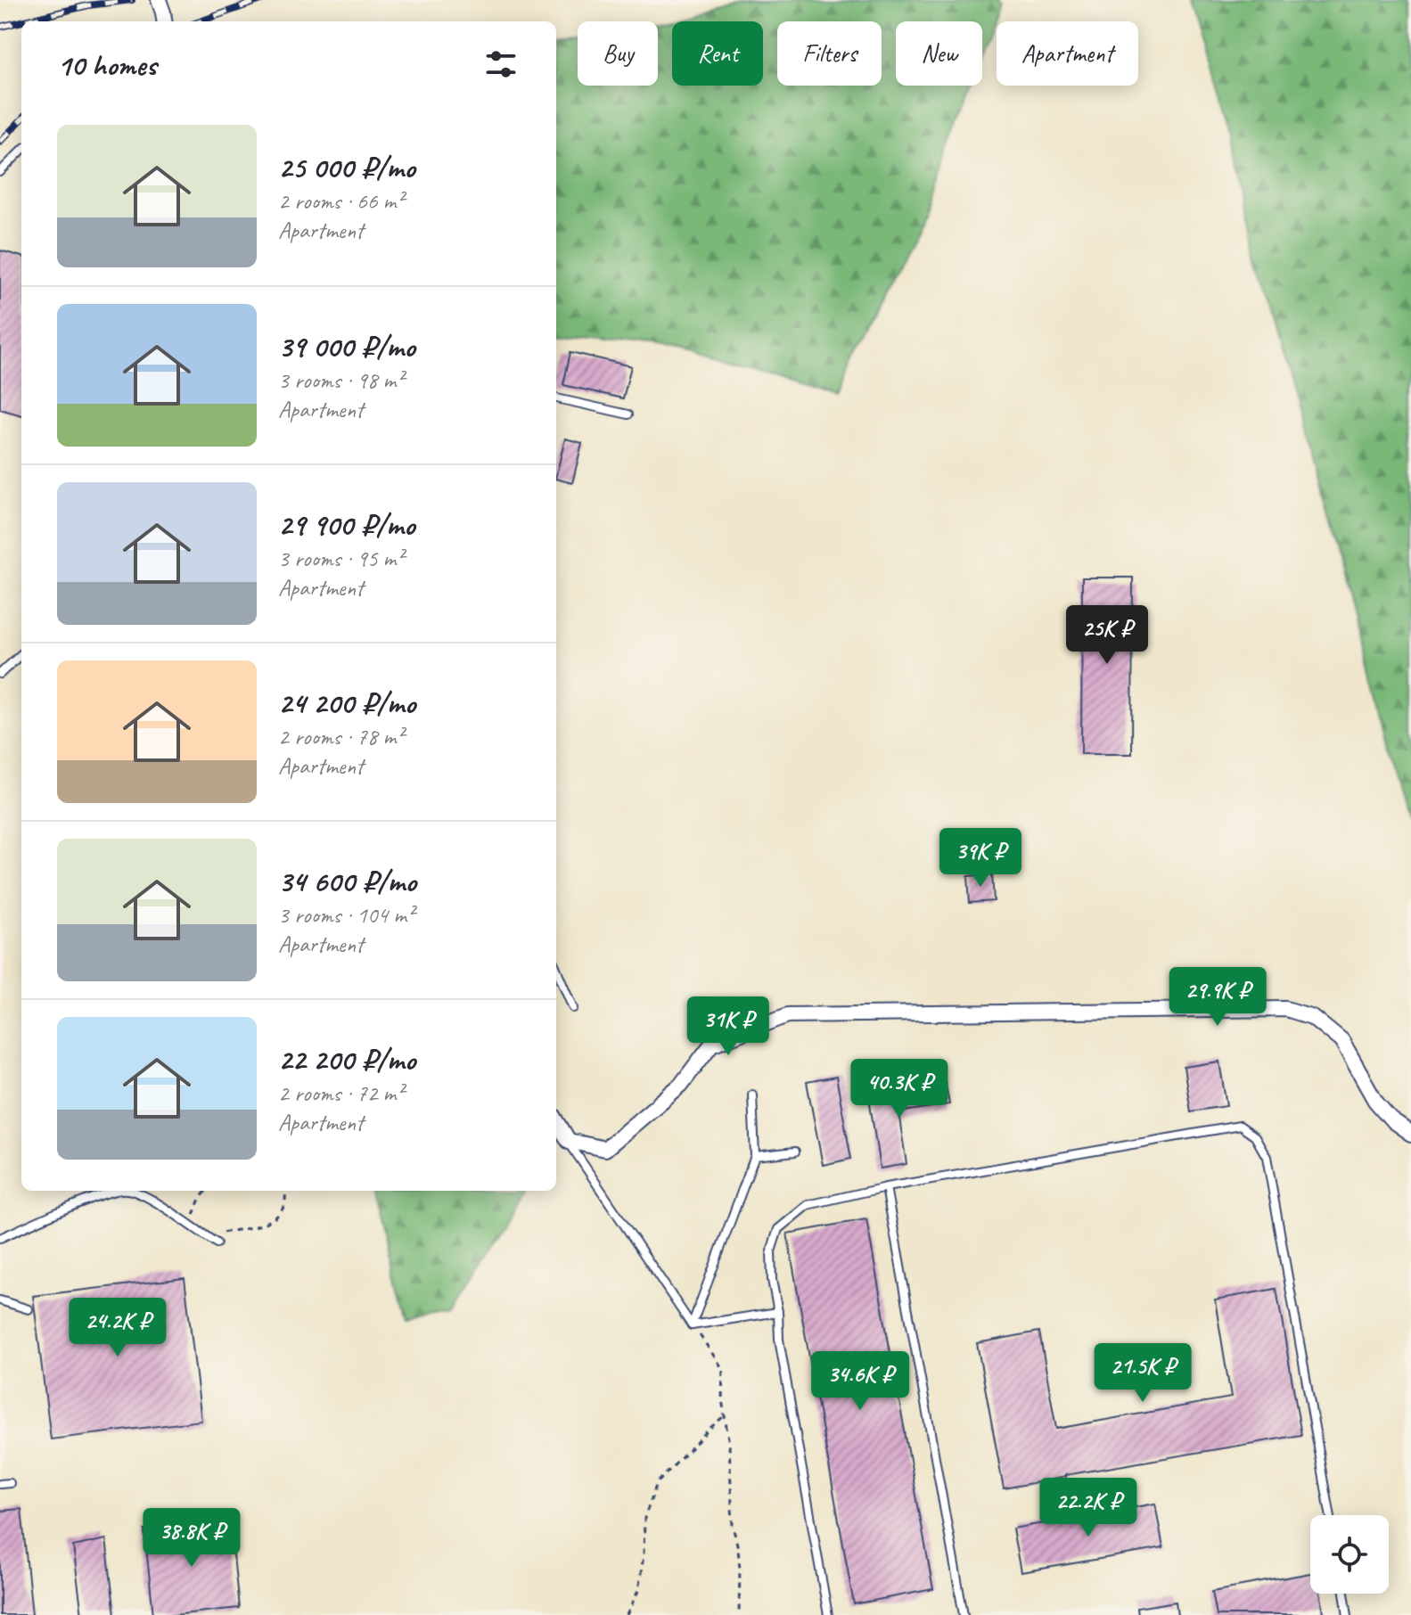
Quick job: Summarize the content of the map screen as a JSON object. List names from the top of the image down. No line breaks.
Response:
{"page":{"chip":["Buy","Rent","Filters","New","Apartment"],"heading":"10 homes","list":[{"name":"25 000 ₽/mo","note":"2 rooms · 66 m² · Apartment"},{"name":"39 000 ₽/mo","note":"3 rooms · 98 m² · Apartment"},{"name":"29 900 ₽/mo","note":"3 rooms · 95 m² · Apartment"},{"name":"24 200 ₽/mo","note":"2 rooms · 78 m² · Apartment"},{"name":"34 600 ₽/mo","note":"3 rooms · 104 m² · Apartment"},{"name":"22 200 ₽/mo","note":"2 rooms · 72 m² · Apartment"}],"price":["25K ₽","39K ₽","29.9K ₽","31K ₽","40.3K ₽","24.2K ₽","21.5K ₽","34.6K ₽","22.2K ₽","38.8K ₽"]}}
